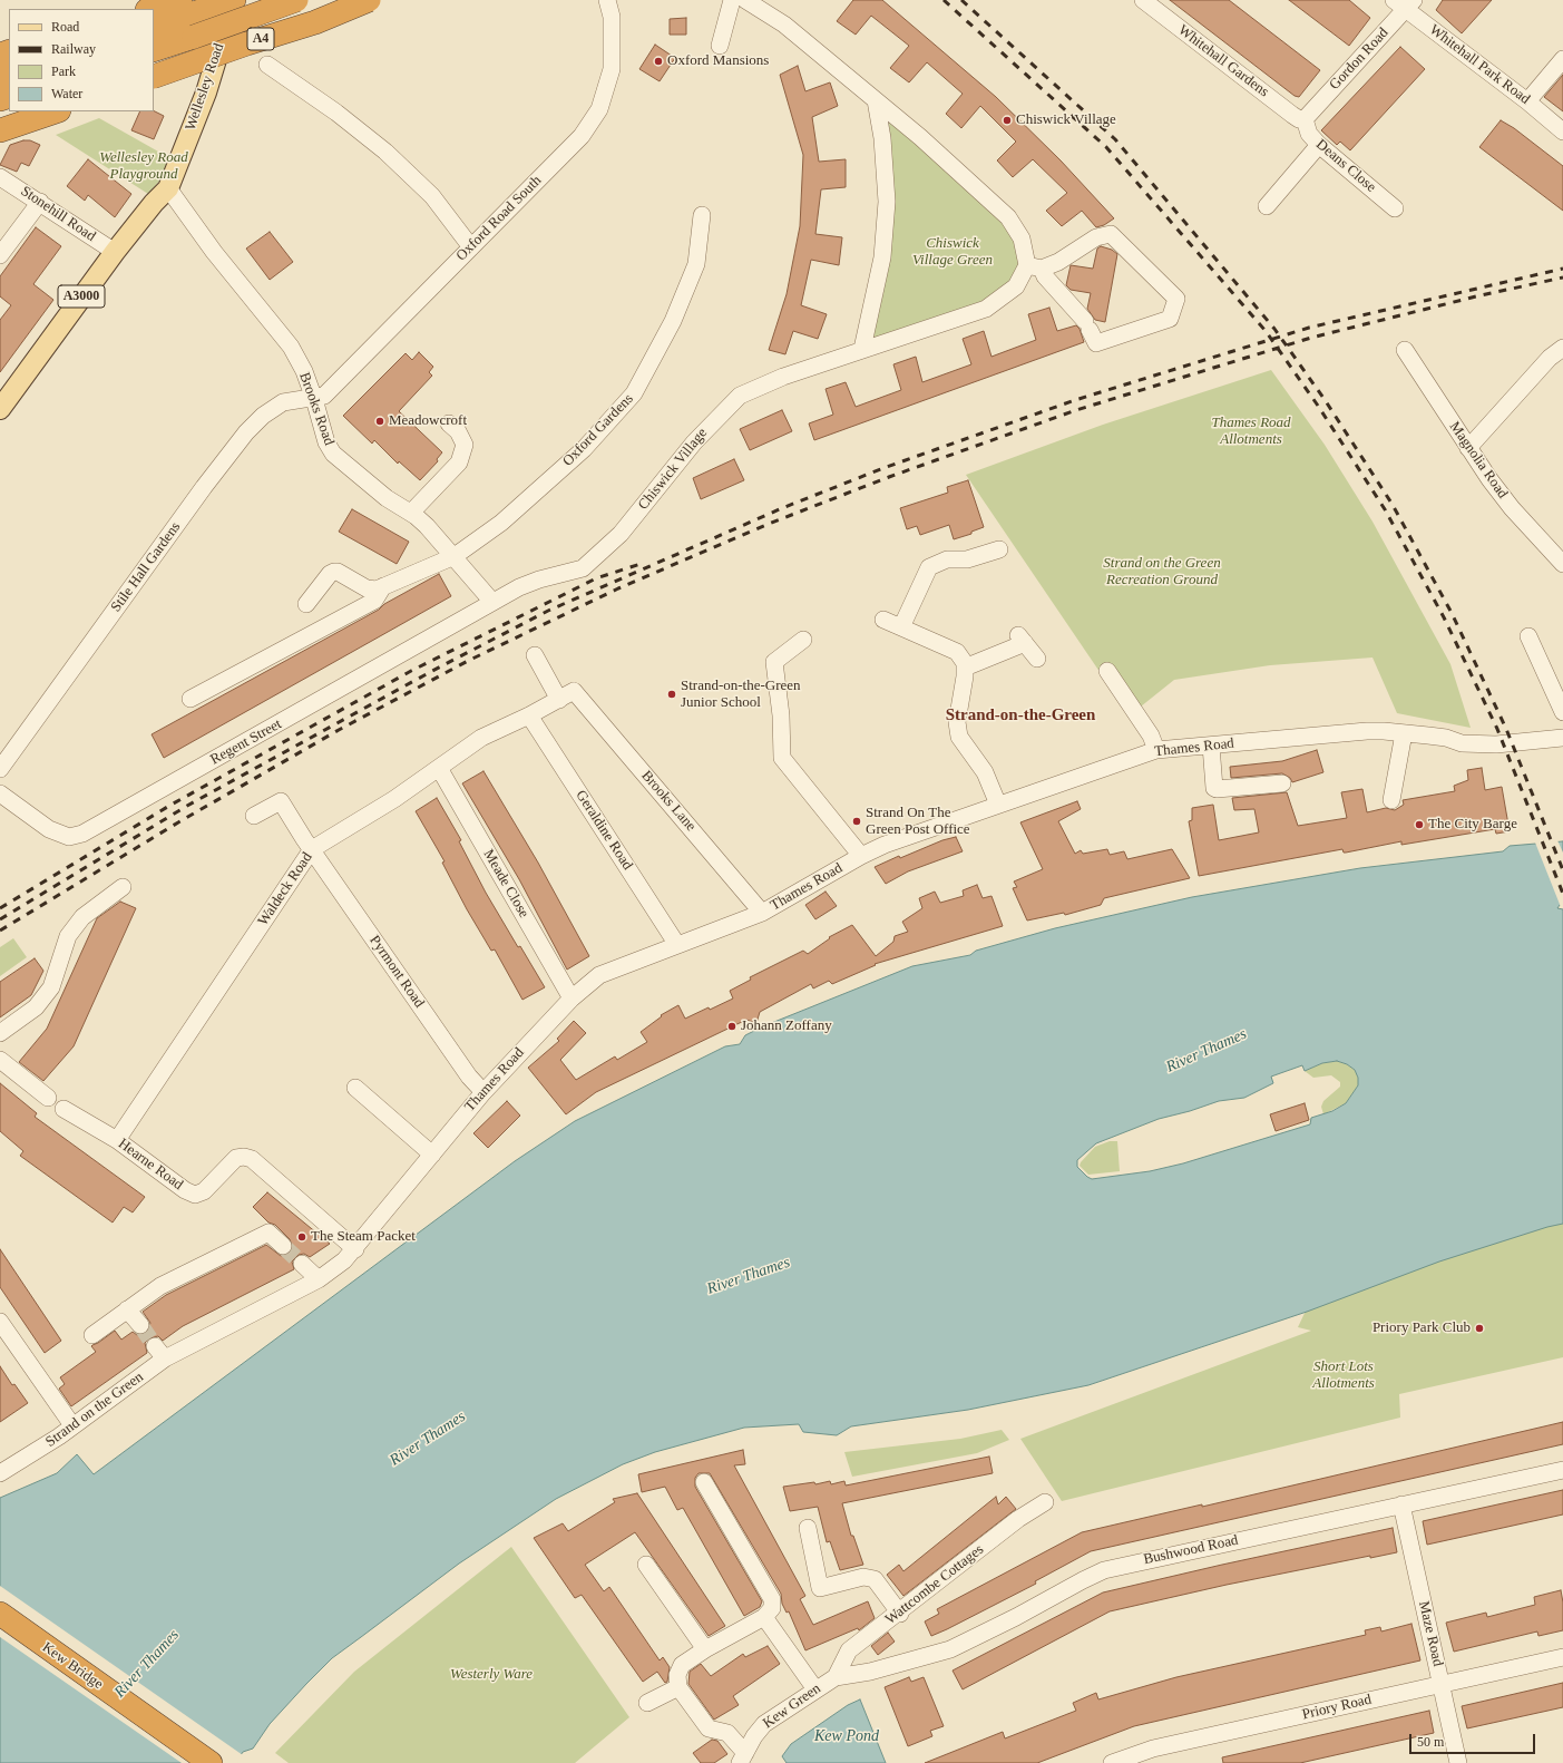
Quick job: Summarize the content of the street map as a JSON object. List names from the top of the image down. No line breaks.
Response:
{"streets":{"highway":["A4","Kew Bridge"],"main road":["Wellesley Road","A3000"],"street":["Gordon Road","Whitehall Gardens","Whitehall Park Road","Deans Close","Stonehill Road","Oxford Road South","Brooks Road","Oxford Gardens","Magnolia Road","Chiswick Village","Stile Hall Gardens","Regent Street","Thames Road","Brooks Lane","Geraldine Road","Meade Close","Waldeck Road","Pyrmont Road","Hearne Road","Strand on the Green","Bushwood Road","Wattcombe Cottages","Maze Road","Kew Green","Priory Road"]},"crossings":[["Gordon Road","Whitehall Gardens"],["Gordon Road","Whitehall Park Road"],["Gordon Road","Deans Close"],["Whitehall Gardens","Deans Close"],["Wellesley Road","Stonehill Road"],["Wellesley Road","Brooks Road"],["Oxford Road South","Brooks Road"],["Oxford Road South","Stile Hall Gardens"],["Brooks Road","Oxford Gardens"],["Brooks Road","Chiswick Village"],["Brooks Road","Stile Hall Gardens"],["Brooks Road","Regent Street"],["Chiswick Village","Regent Street"],["Thames Road","Brooks Lane"],["Thames Road","Geraldine Road"],["Thames Road","Meade Close"],["Thames Road","Pyrmont Road"],["Thames Road","Hearne Road"],["Thames Road","Strand on the Green"],["Brooks Lane","Waldeck Road"],["Geraldine Road","Waldeck Road"],["Meade Close","Waldeck Road"],["Waldeck Road","Pyrmont Road"],["Waldeck Road","Hearne Road"],["Bushwood Road","Wattcombe Cottages"],["Bushwood Road","Maze Road"],["Bushwood Road","Kew Green"],["Wattcombe Cottages","Kew Green"],["Maze Road","Priory Road"]],"districts":["Strand-on-the-Green"],"water":["River Thames","Kew Pond"],"parks":["Wellesley Road Playground","Chiswick Village Green","Thames Road Allotments","Strand on the Green Recreation Ground","Short Lots Allotments","Westerly Ware"],"places":["Oxford Mansions","Chiswick Village","Meadowcroft","Strand-on-the-Green Junior School","Strand On The Green Post Office","The City Barge","Johann Zoffany","The Steam Packet","Priory Park Club"],"legend":["Road","Railway","Park","Water"],"scale_bar":"50 m"}
